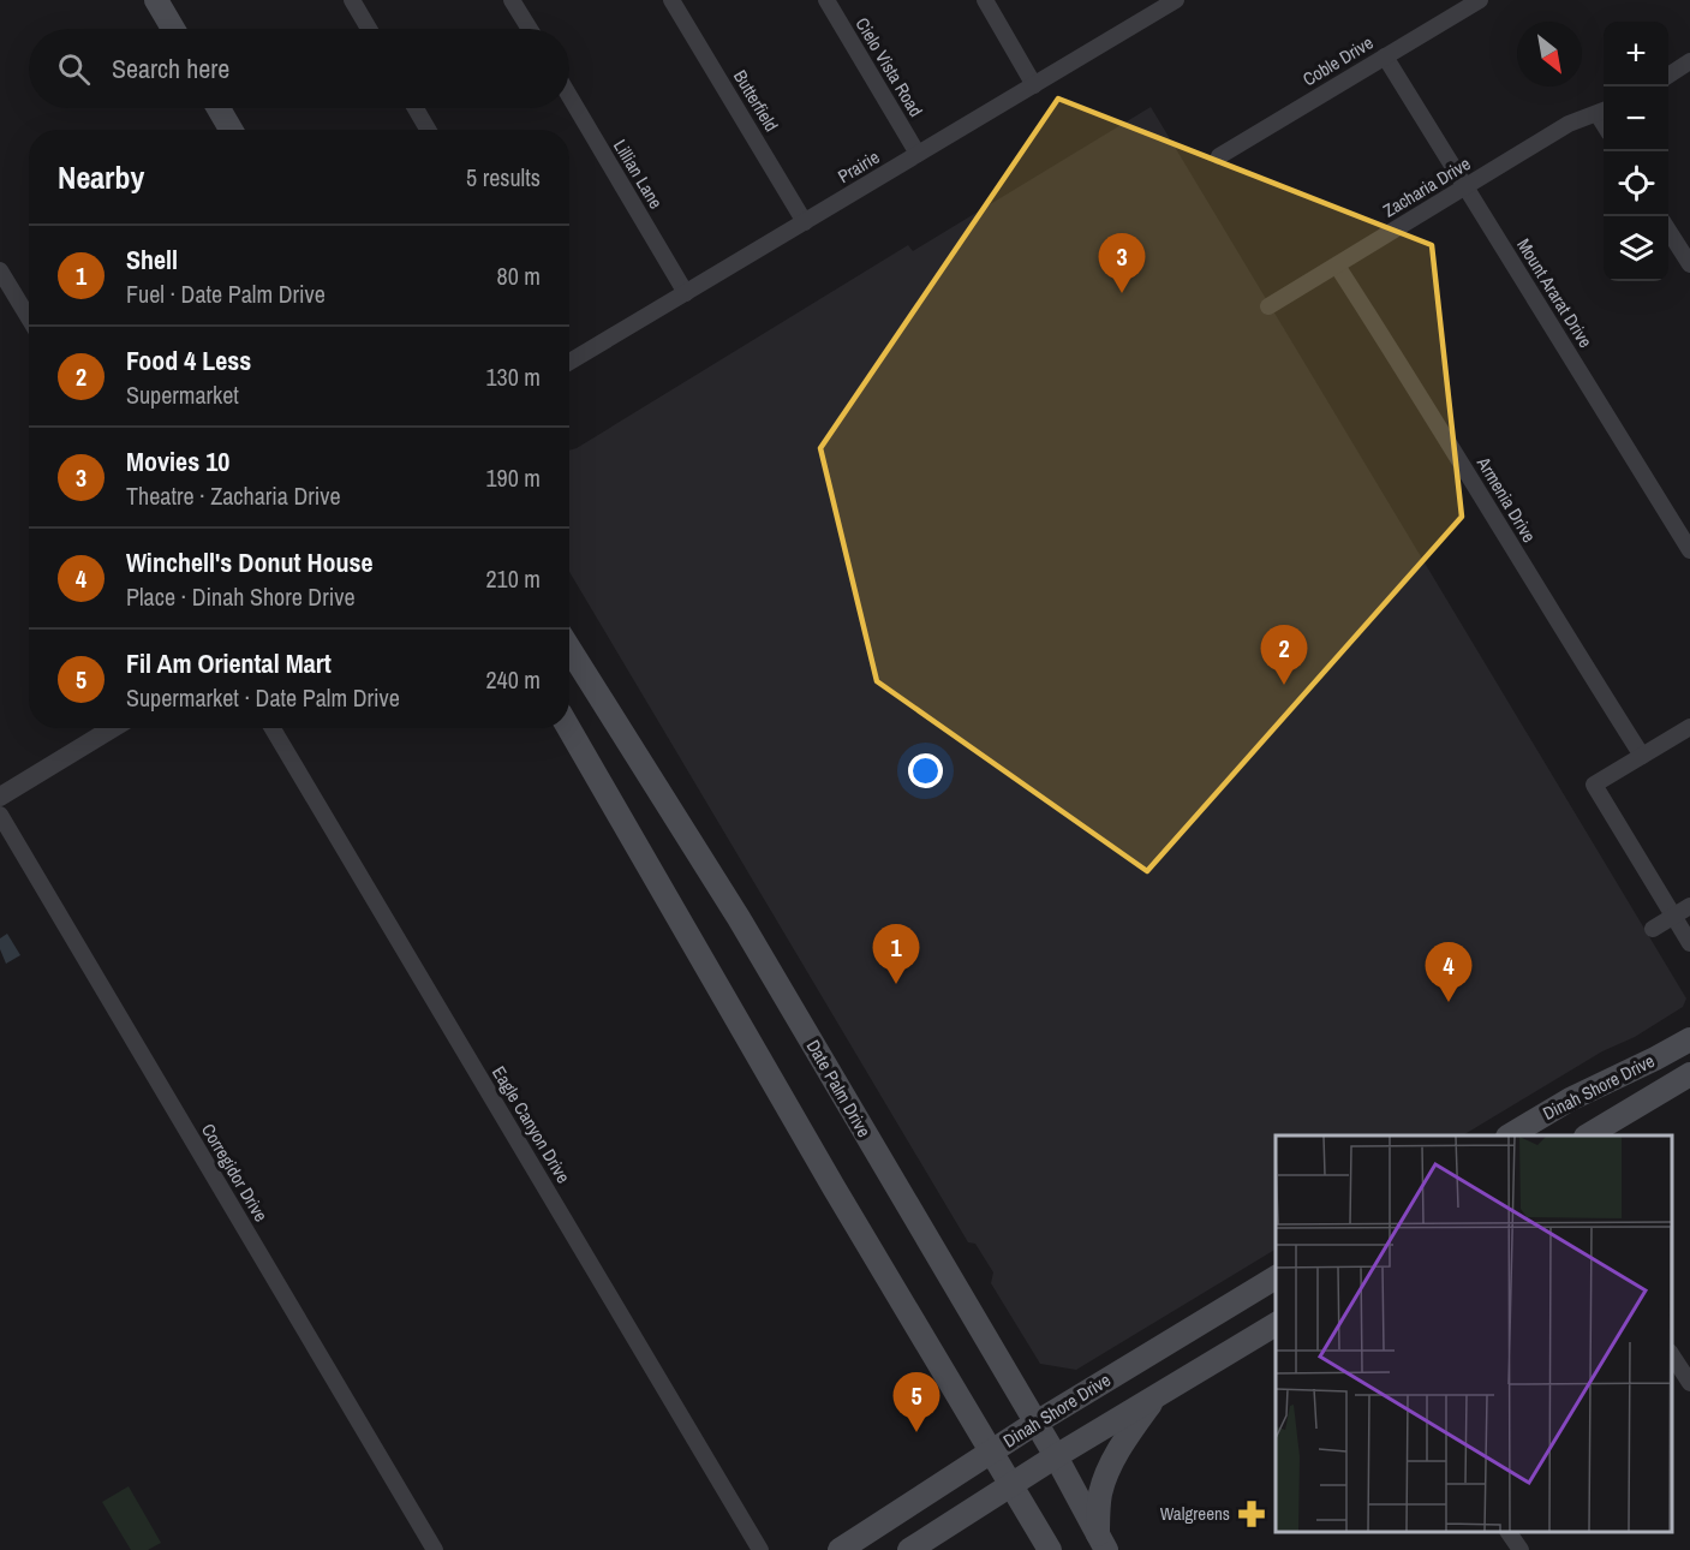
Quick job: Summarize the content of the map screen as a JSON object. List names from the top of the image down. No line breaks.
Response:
{"streets":{"main road":["Dinah Shore Drive","Date Palm Drive"],"street":["Coble Drive","Cielo Vista Road","Butterfield","Prairie","Lillian Lane","Zacharia Drive","Mount Ararat Drive","Armenia Drive","Eagle Canyon Drive","Corregidor Drive"]},"crossings":[["Coble Drive","Mount Ararat Drive"],["Cielo Vista Road","Prairie"],["Butterfield","Prairie"],["Prairie","Lillian Lane"],["Zacharia Drive","Mount Ararat Drive"],["Zacharia Drive","Armenia Drive"],["Dinah Shore Drive","Date Palm Drive"]],"places":{"pharmacy":["Walgreens"]},"north":"bottom right","page":{"map_buttons":["+","−"],"search":"Search here","heading":["Nearby","5 results"],"list":[{"mark":"1","name":"Shell","note":"Fuel · Date Palm Drive","value":"80 m"},{"mark":"2","name":"Food 4 Less","note":"Supermarket","value":"130 m"},{"mark":"3","name":"Movies 10","note":"Theatre · Zacharia Drive","value":"190 m"},{"mark":"4","name":"Winchell's Donut House","note":"Place · Dinah Shore Drive","value":"210 m"},{"mark":"5","name":"Fil Am Oriental Mart","note":"Supermarket · Date Palm Drive","value":"240 m"}],"pins":["3","2","1","4","5"]}}
